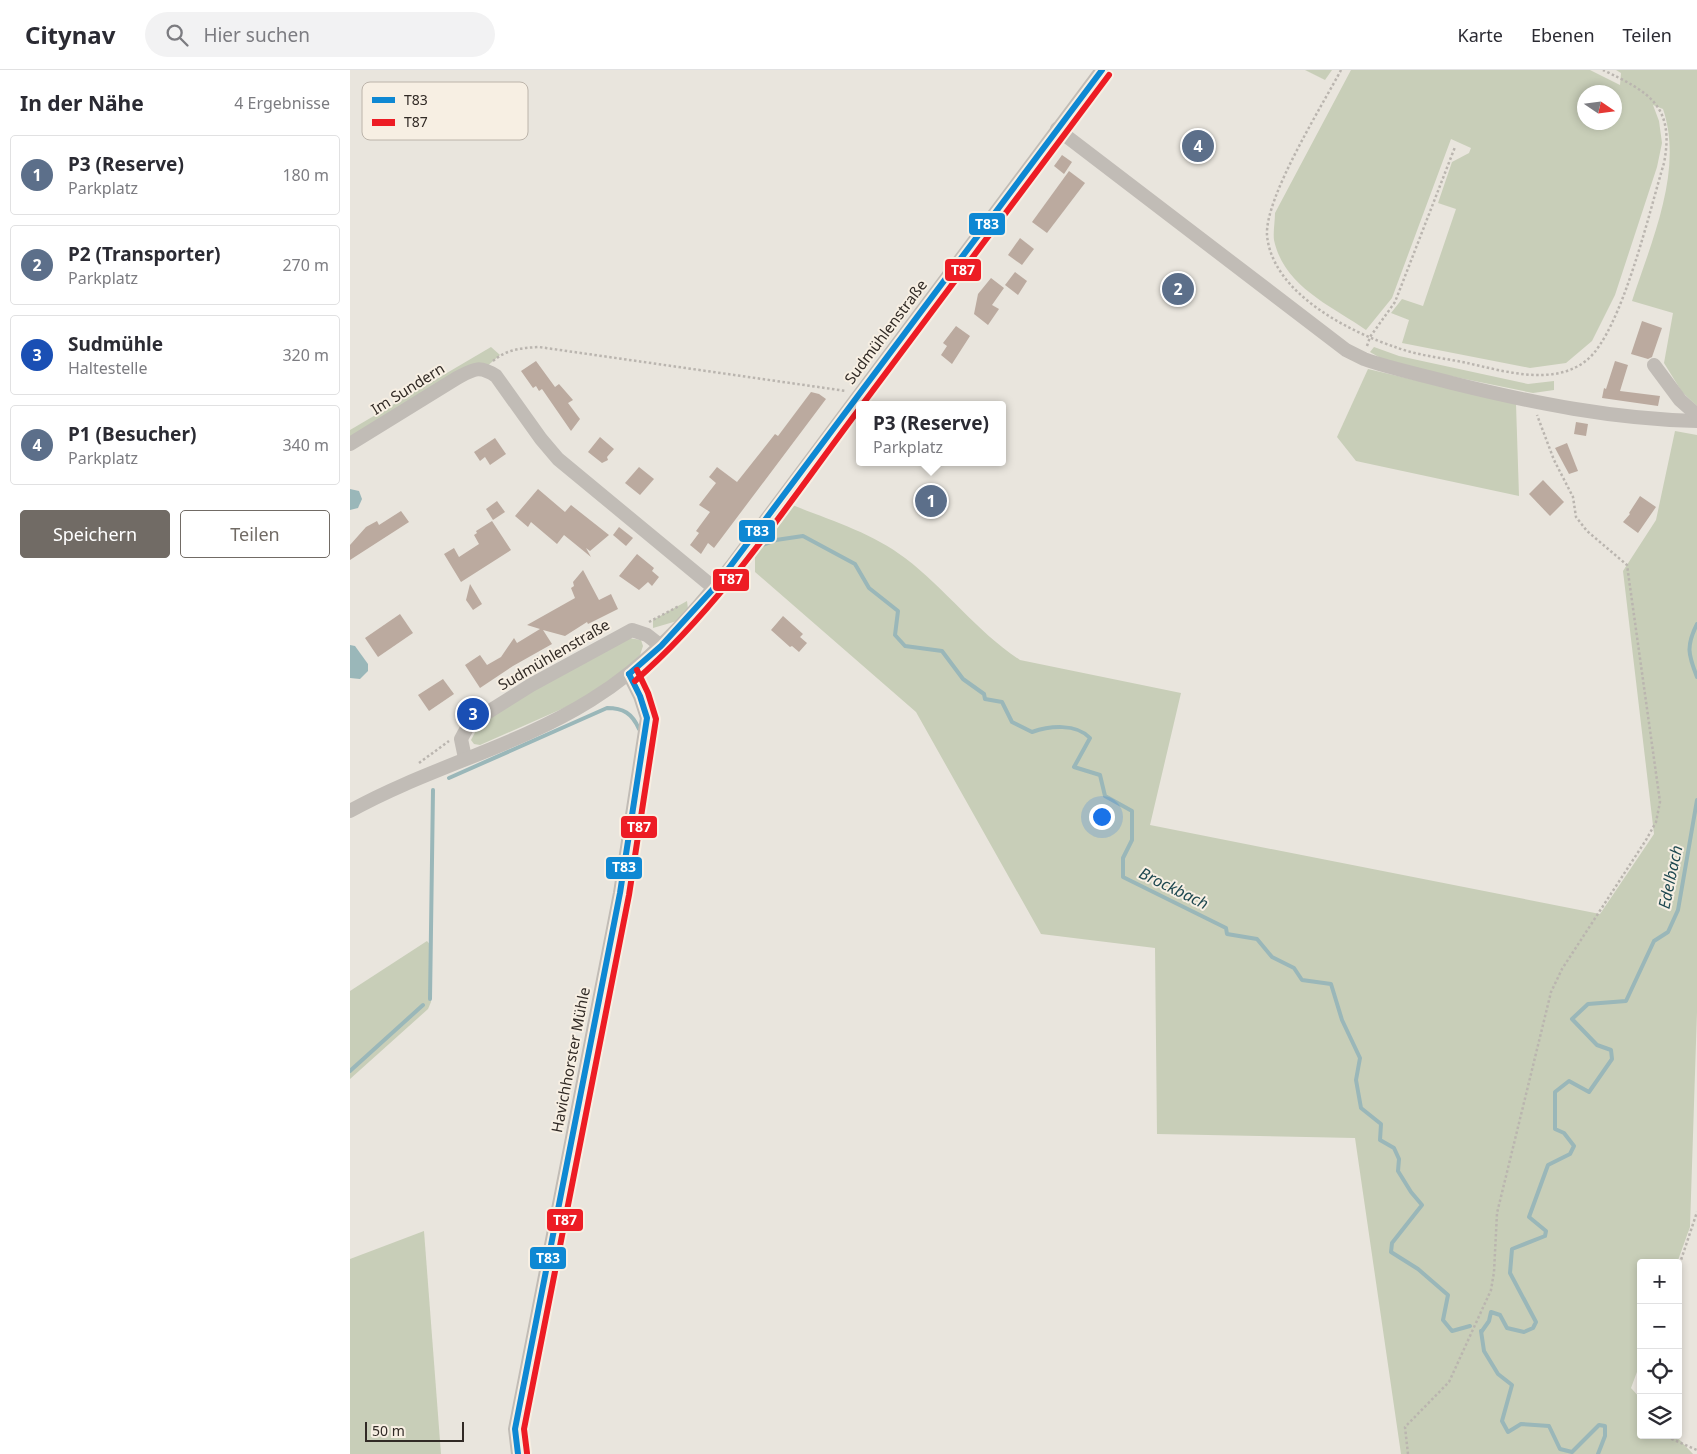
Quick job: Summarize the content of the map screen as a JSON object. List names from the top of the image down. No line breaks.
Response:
{"streets":{"street":["Sudmühlenstraße","Im Sundern","Havichhorster Mühle"]},"crossings":[["Sudmühlenstraße","Havichhorster Mühle"]],"water":["Edelbach","Brockbach"],"lines":["transit line T83","transit line T87"],"legend":["T83","T87"],"scale_bar":"50 m","north":"right","page":{"header":"Citynav","search":"Hier suchen","nav":["Karte","Ebenen","Teilen"],"heading":["In der Nähe","4 Ergebnisse"],"pins":["4","2","1","3"],"list":[{"mark":"1","name":"P3 (Reserve)","note":"Parkplatz","value":"180 m"},{"mark":"2","name":"P2 (Transporter)","note":"Parkplatz","value":"270 m"},{"mark":"3","name":"Sudmühle","note":"Haltestelle","value":"320 m"},{"mark":"4","name":"P1 (Besucher)","note":"Parkplatz","value":"340 m"}],"popup":["P3 (Reserve)","Parkplatz"],"buttons":["Speichern","Teilen"],"map_buttons":["+","−"],"scale":"50 m"}}
